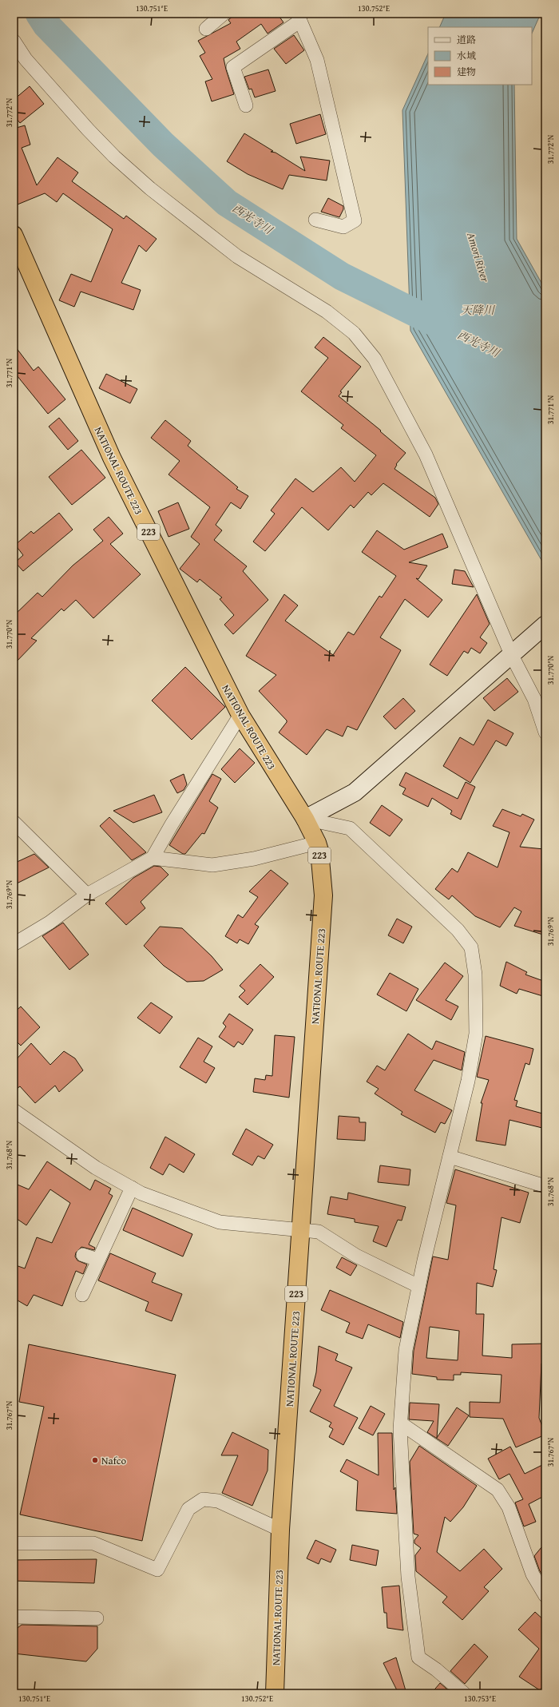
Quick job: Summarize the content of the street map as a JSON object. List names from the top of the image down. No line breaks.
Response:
{"streets":{"highway":["NATIONAL ROUTE 223","223"]},"water":["西光寺川","Amori River","天降川"],"places":["Nafco"],"legend":["道路","水域","建物"],"coordinates":["130.751°E","130.752°E","31.772°N","31.771°N","31.770°N","31.769°N","31.768°N","31.767°N","130.753°E"]}
